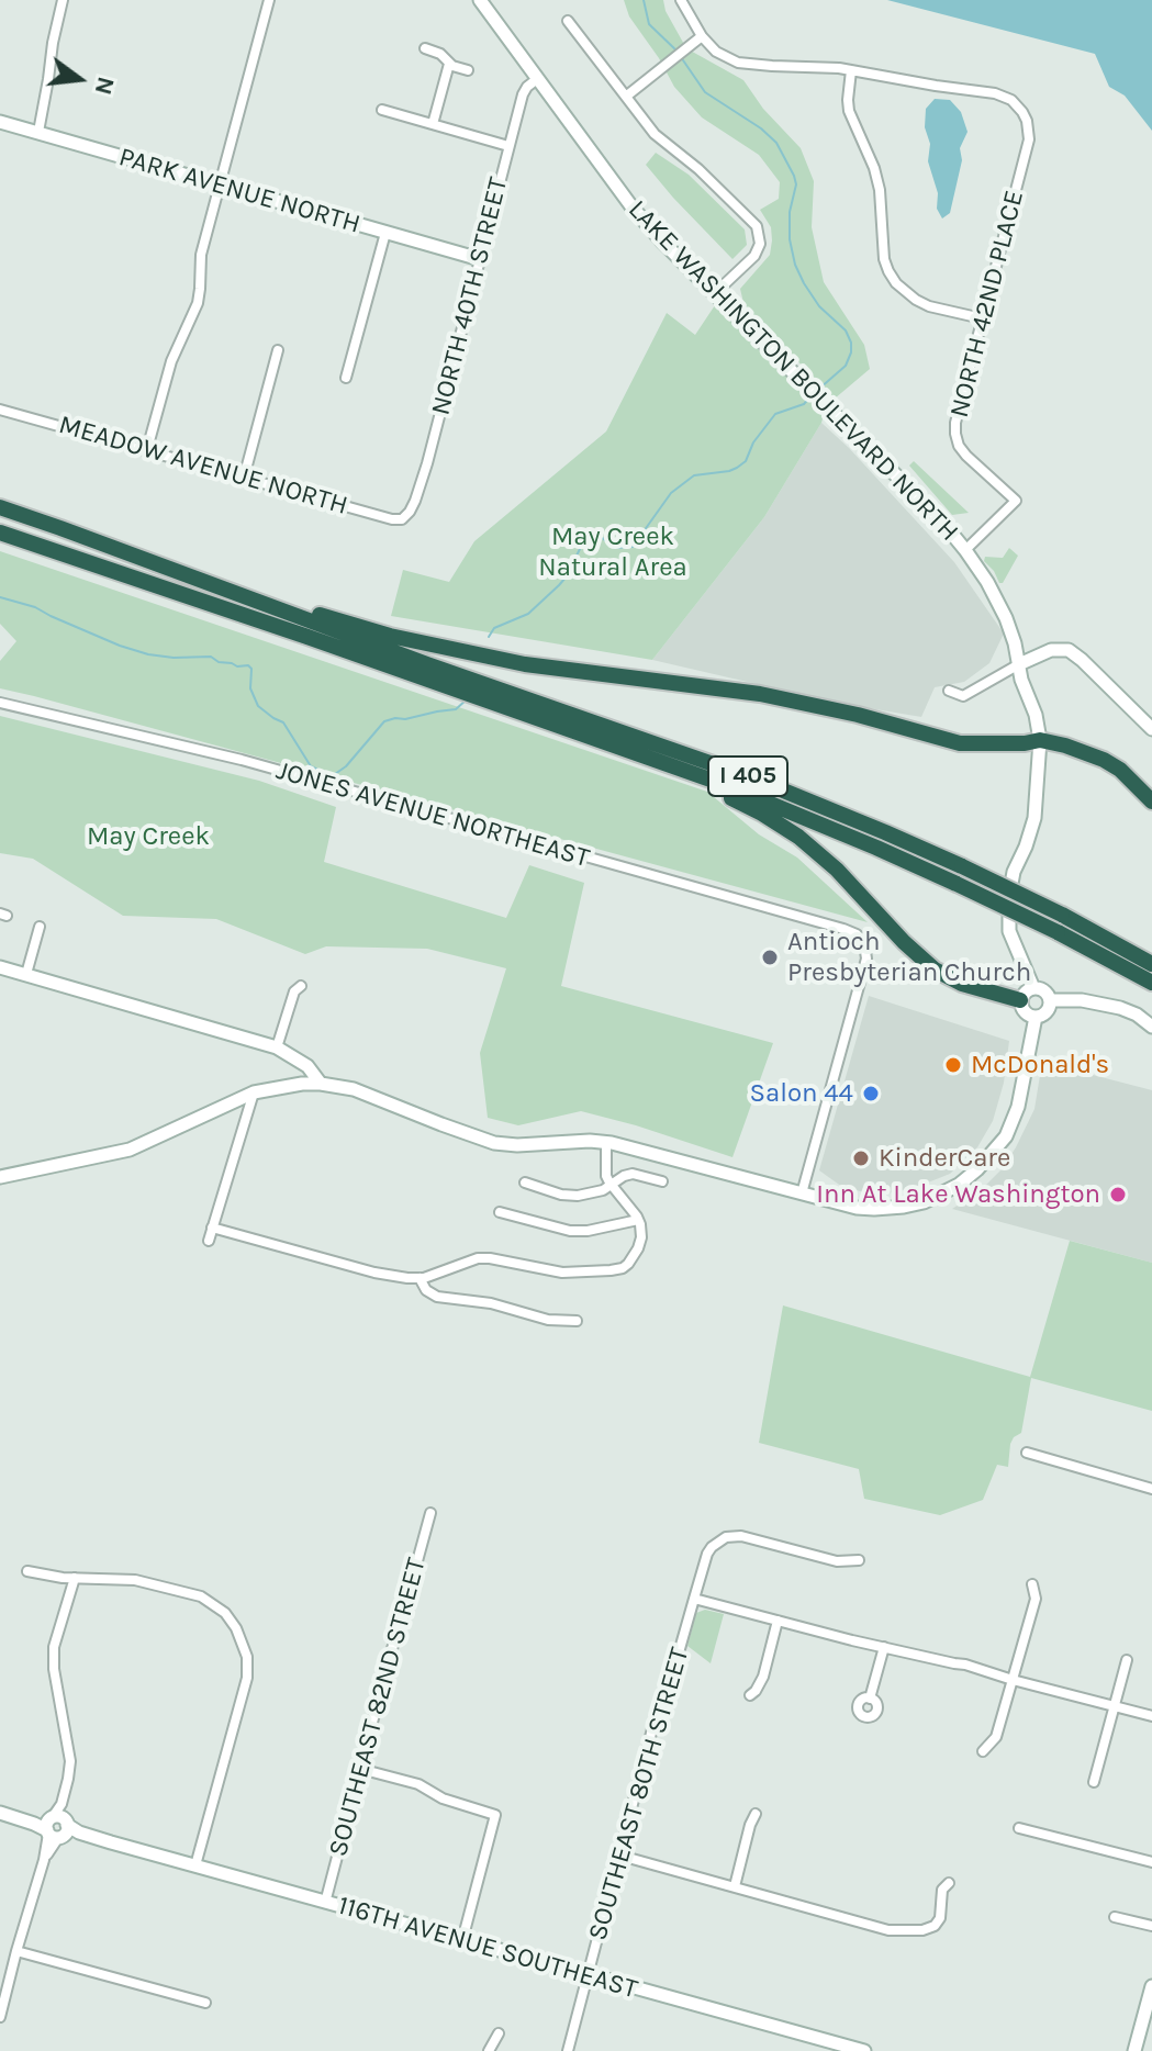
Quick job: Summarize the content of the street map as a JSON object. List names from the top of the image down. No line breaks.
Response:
{"streets":{"highway":["I 405"],"street":["PARK AVENUE NORTH","NORTH 40TH STREET","NORTH 42ND PLACE","LAKE WASHINGTON BOULEVARD NORTH","MEADOW AVENUE NORTH","JONES AVENUE NORTHEAST","SOUTHEAST 82ND STREET","SOUTHEAST 80TH STREET","116TH AVENUE SOUTHEAST"]},"crossings":[["PARK AVENUE NORTH","NORTH 40TH STREET"],["NORTH 40TH STREET","LAKE WASHINGTON BOULEVARD NORTH"],["NORTH 40TH STREET","MEADOW AVENUE NORTH"],["NORTH 42ND PLACE","LAKE WASHINGTON BOULEVARD NORTH"],["SOUTHEAST 82ND STREET","116TH AVENUE SOUTHEAST"],["SOUTHEAST 80TH STREET","116TH AVENUE SOUTHEAST"]],"parks":["May Creek Natural Area","May Creek"],"places":["Antioch Presbyterian Church","McDonald's","Salon 44","KinderCare","Inn At Lake Washington"],"north":"right"}
